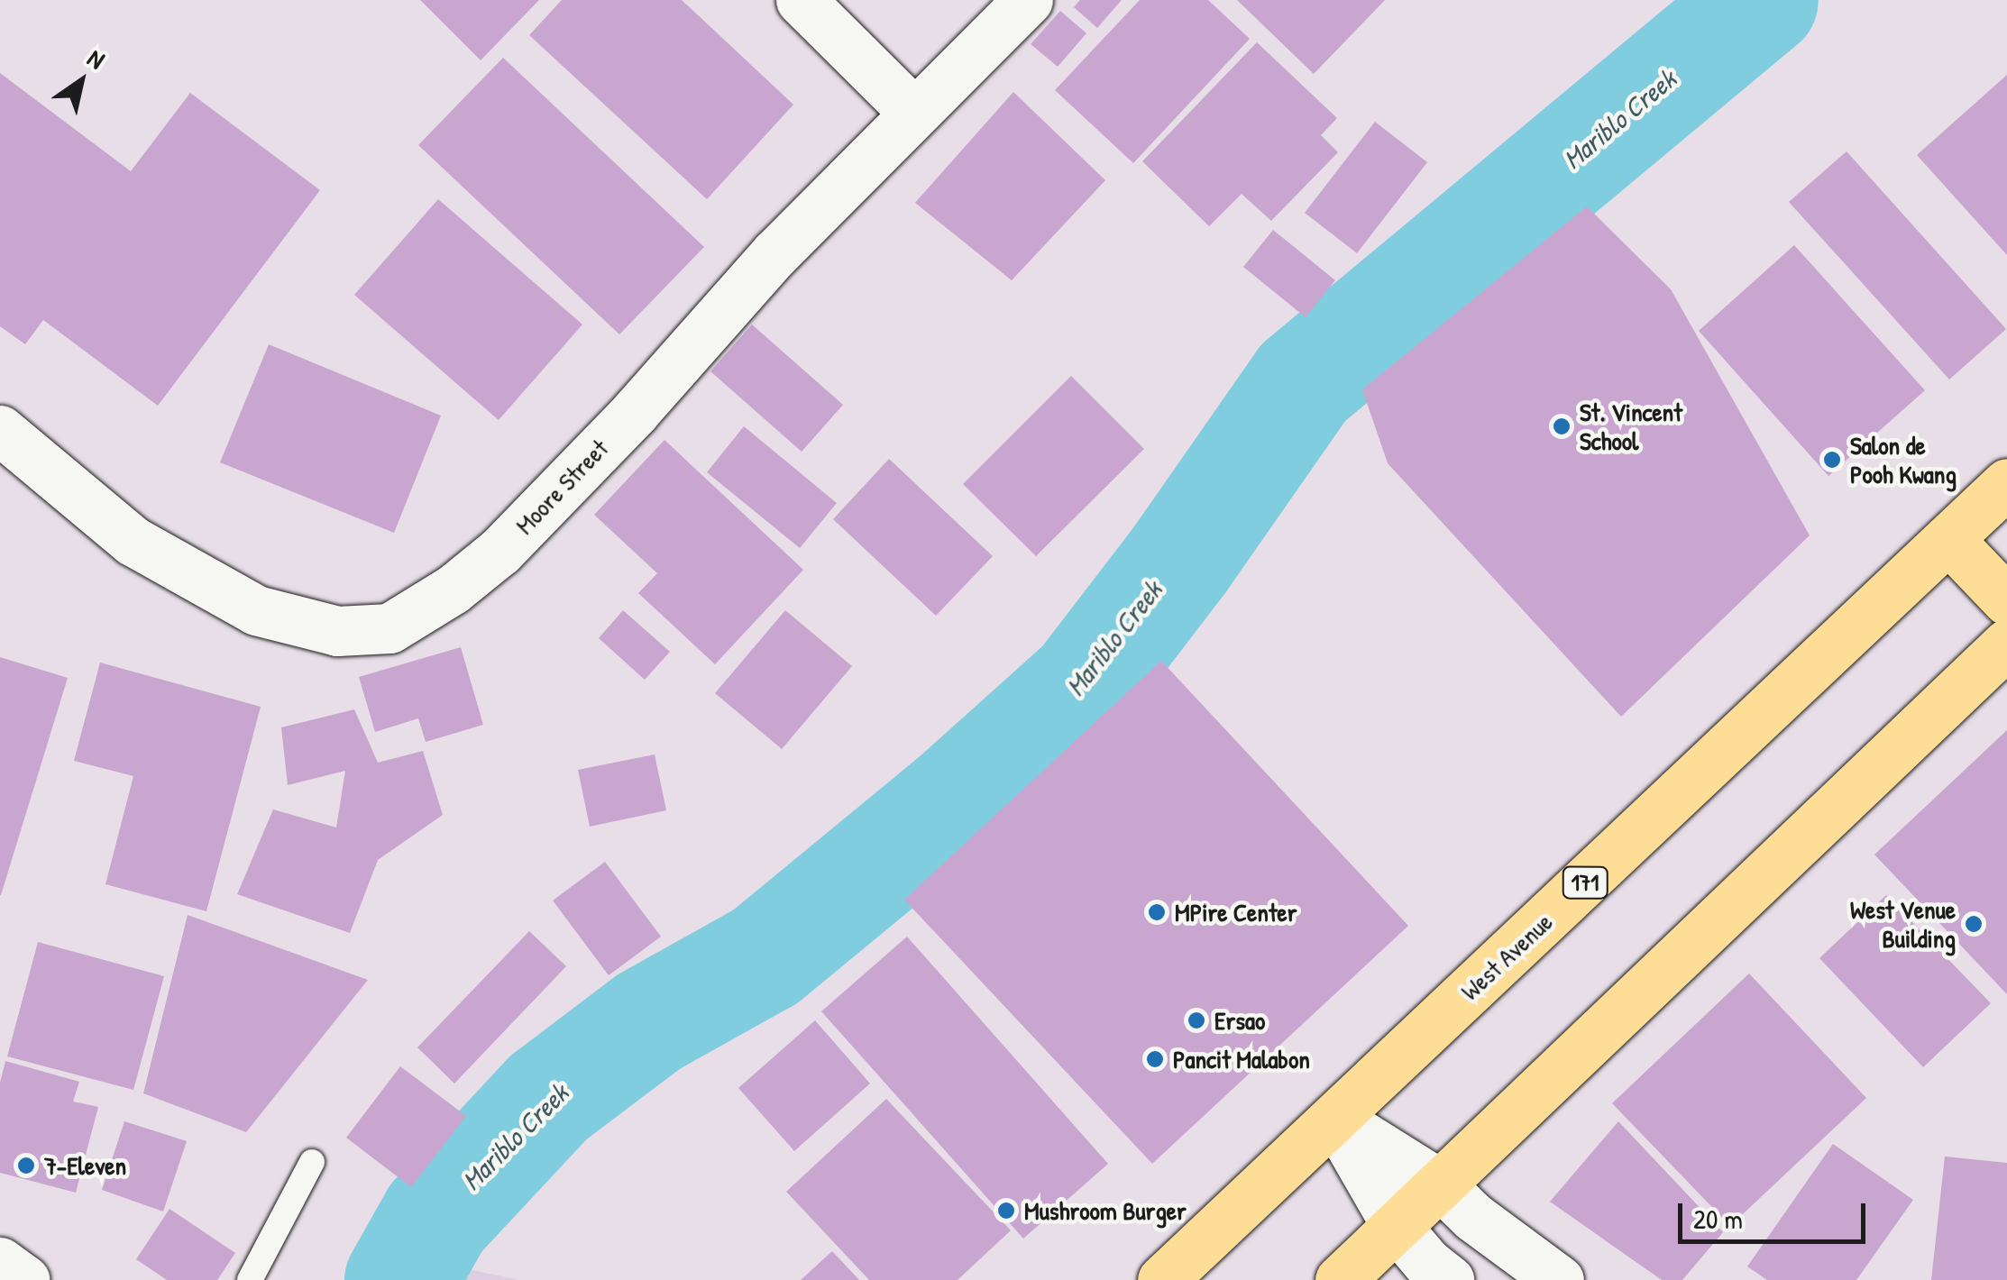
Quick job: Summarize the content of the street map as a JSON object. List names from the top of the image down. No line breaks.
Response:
{"streets":{"main road":["171","West Avenue"],"street":["Moore Street"]},"water":["Mariblo Creek"],"places":["St. Vincent School","Salon de Pooh Kwang","MPire Center","West Venue Building","Ersao","Pancit Malabon","7-Eleven","Mushroom Burger"],"scale_bar":"20 m","north":"top right"}
